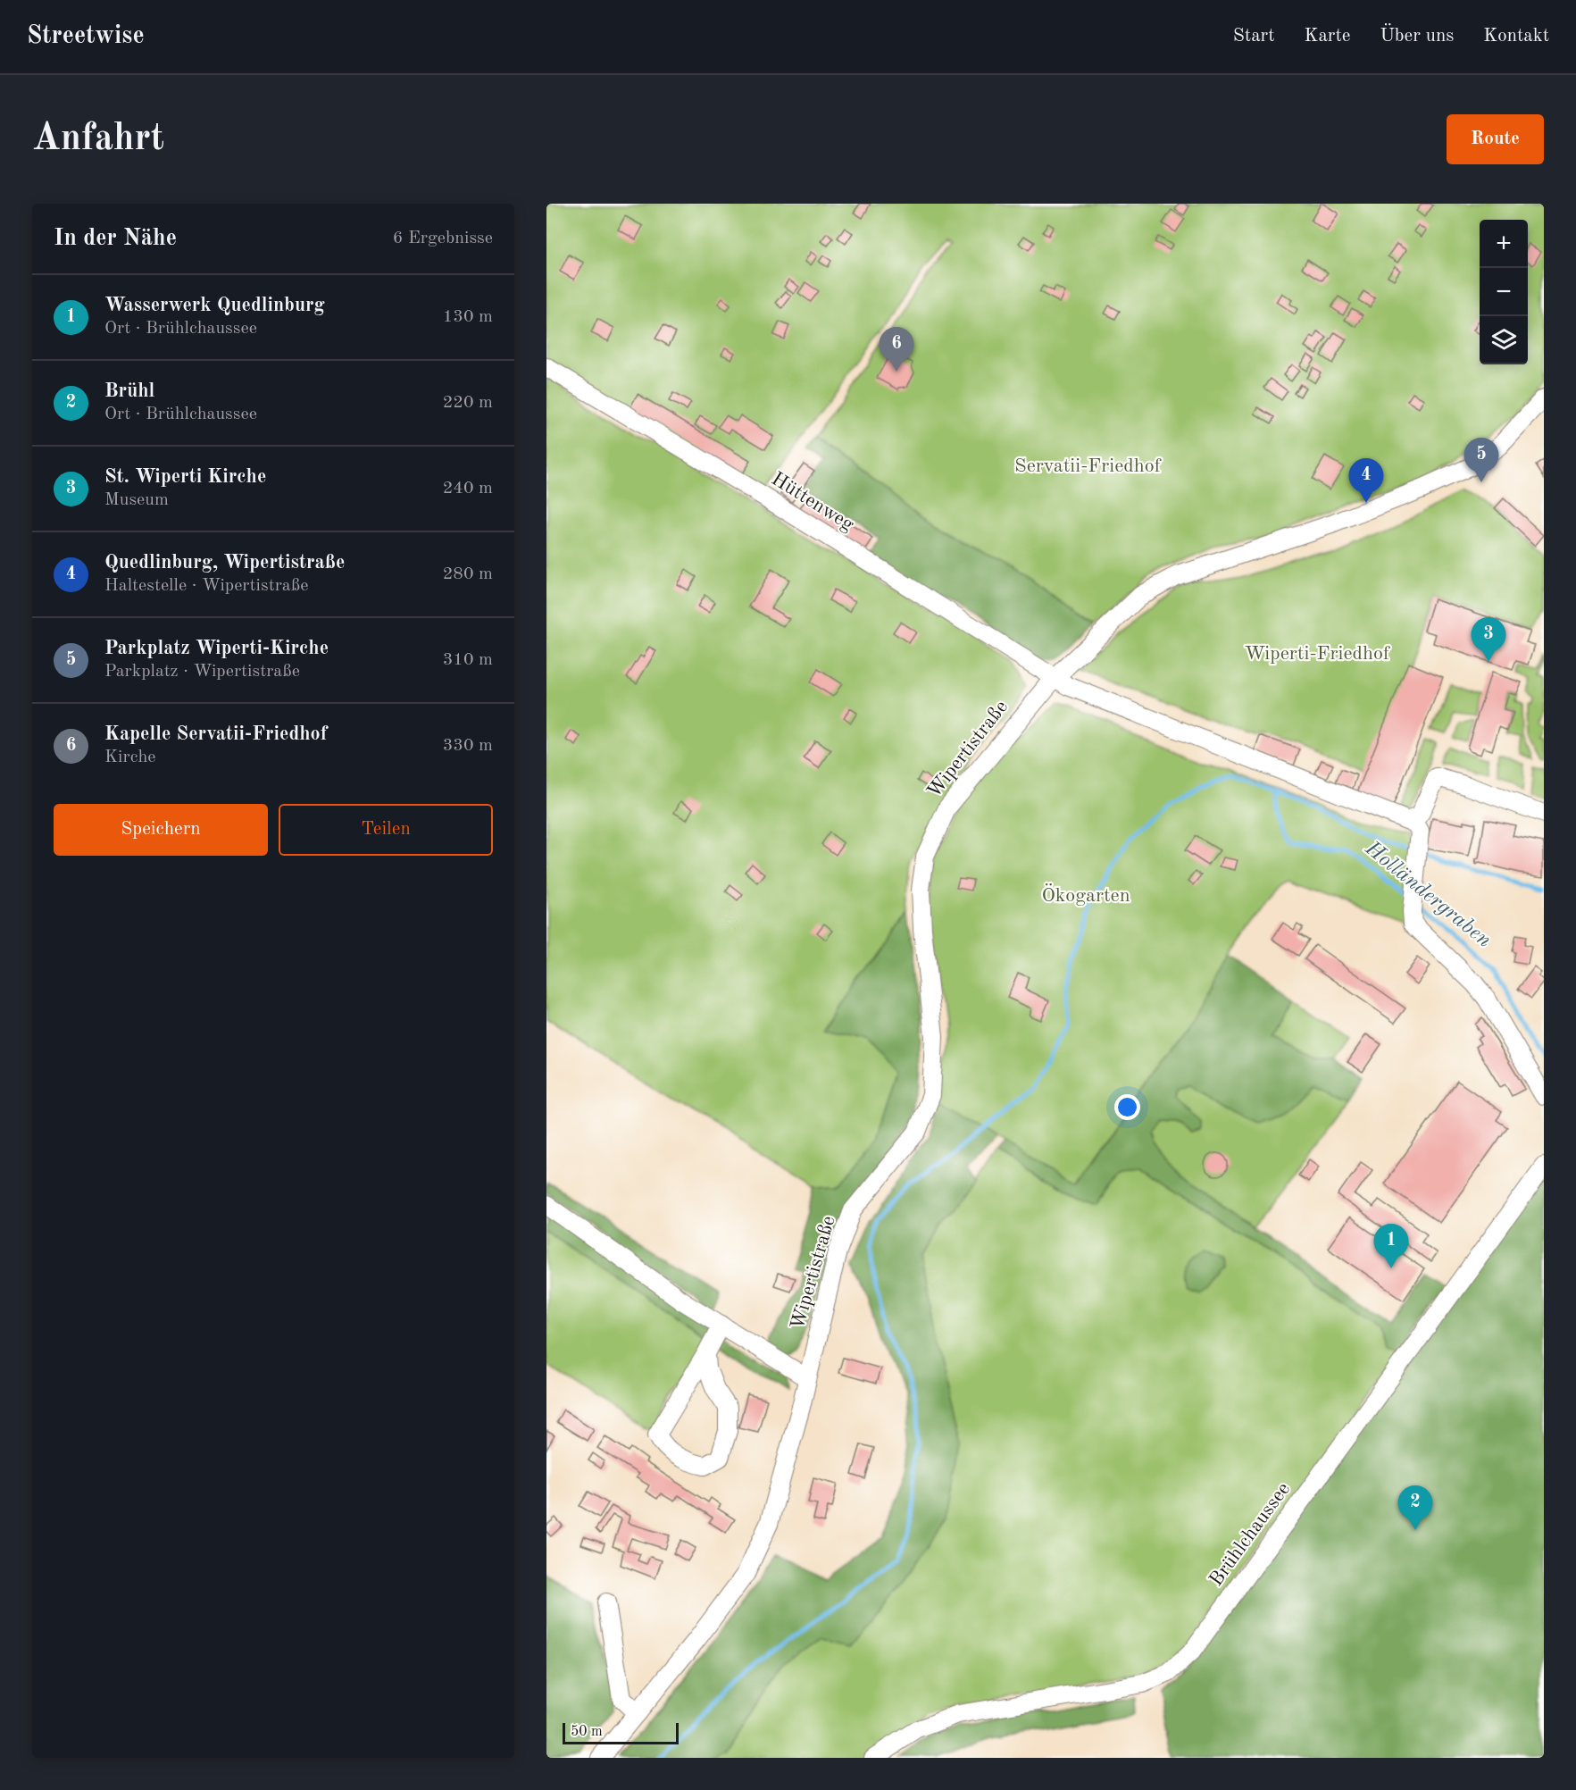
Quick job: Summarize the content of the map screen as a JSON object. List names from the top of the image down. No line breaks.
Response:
{"streets":{"street":["Hüttenweg","Wipertistraße","Brühlchaussee"]},"crossings":[["Hüttenweg","Wipertistraße"]],"water":["Holländergraben"],"parks":["Servatii-Friedhof","Wiperti-Friedhof","Ökogarten"],"scale_bar":"50 m","page":{"header":"Streetwise","nav":["Start","Karte","Über uns","Kontakt"],"buttons":["Route",["Speichern","Teilen"]],"title":"Anfahrt","heading":["In der Nähe","6 Ergebnisse"],"map_buttons":["+","−"],"list":[{"mark":"1","name":"Wasserwerk Quedlinburg","note":"Ort · Brühlchaussee","value":"130 m"},{"mark":"2","name":"Brühl","note":"Ort · Brühlchaussee","value":"220 m"},{"mark":"3","name":"St. Wiperti Kirche","note":"Museum","value":"240 m"},{"mark":"4","name":"Quedlinburg, Wipertistraße","note":"Haltestelle · Wipertistraße","value":"280 m"},{"mark":"5","name":"Parkplatz Wiperti-Kirche","note":"Parkplatz · Wipertistraße","value":"310 m"},{"mark":"6","name":"Kapelle Servatii-Friedhof","note":"Kirche","value":"330 m"}],"pins":["6","5","4","3","1","2"],"scale":"50 m"}}
